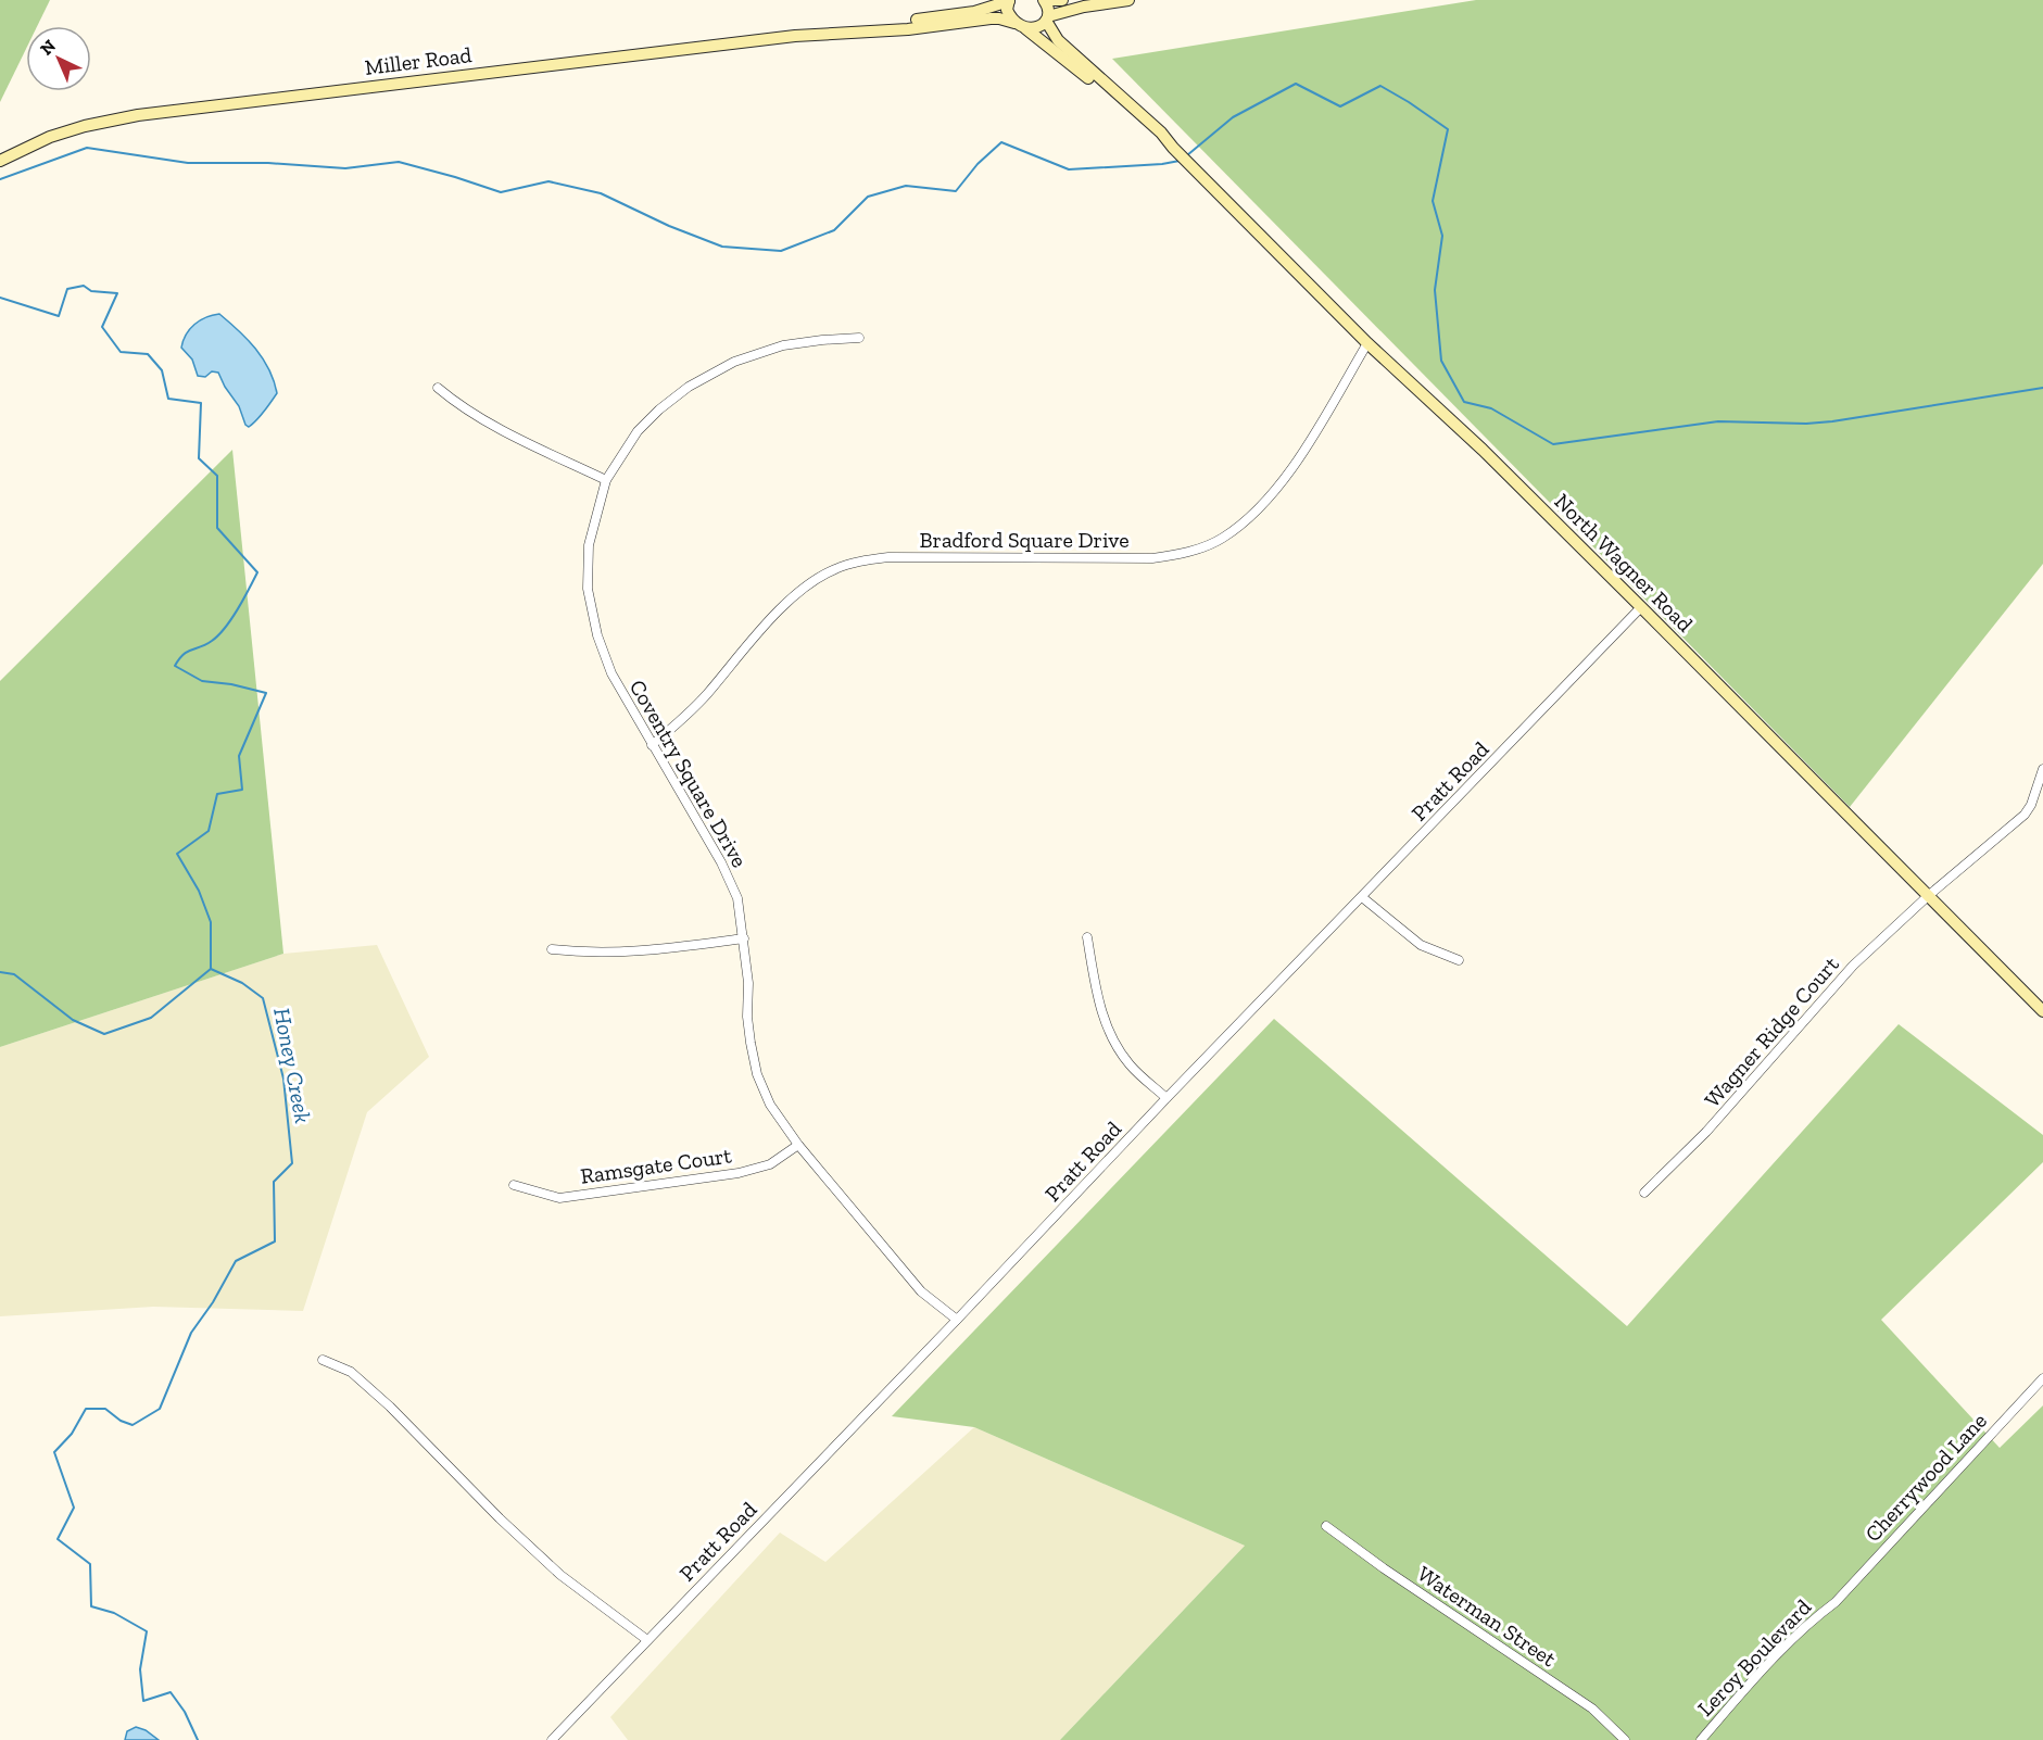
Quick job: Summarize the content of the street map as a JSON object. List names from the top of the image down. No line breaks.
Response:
{"streets":{"main road":["Miller Road","North Wagner Road"],"street":["Bradford Square Drive","Coventry Square Drive","Pratt Road","Wagner Ridge Court","Ramsgate Court","Cherrywood Lane","Waterman Street","Leroy Boulevard"]},"crossings":[["Miller Road","North Wagner Road"],["Bradford Square Drive","North Wagner Road"],["Bradford Square Drive","Coventry Square Drive"],["North Wagner Road","Pratt Road"],["North Wagner Road","Wagner Ridge Court"],["Coventry Square Drive","Pratt Road"],["Coventry Square Drive","Ramsgate Court"],["Cherrywood Lane","Leroy Boulevard"]],"water":["Honey Creek"],"north":"top left"}
